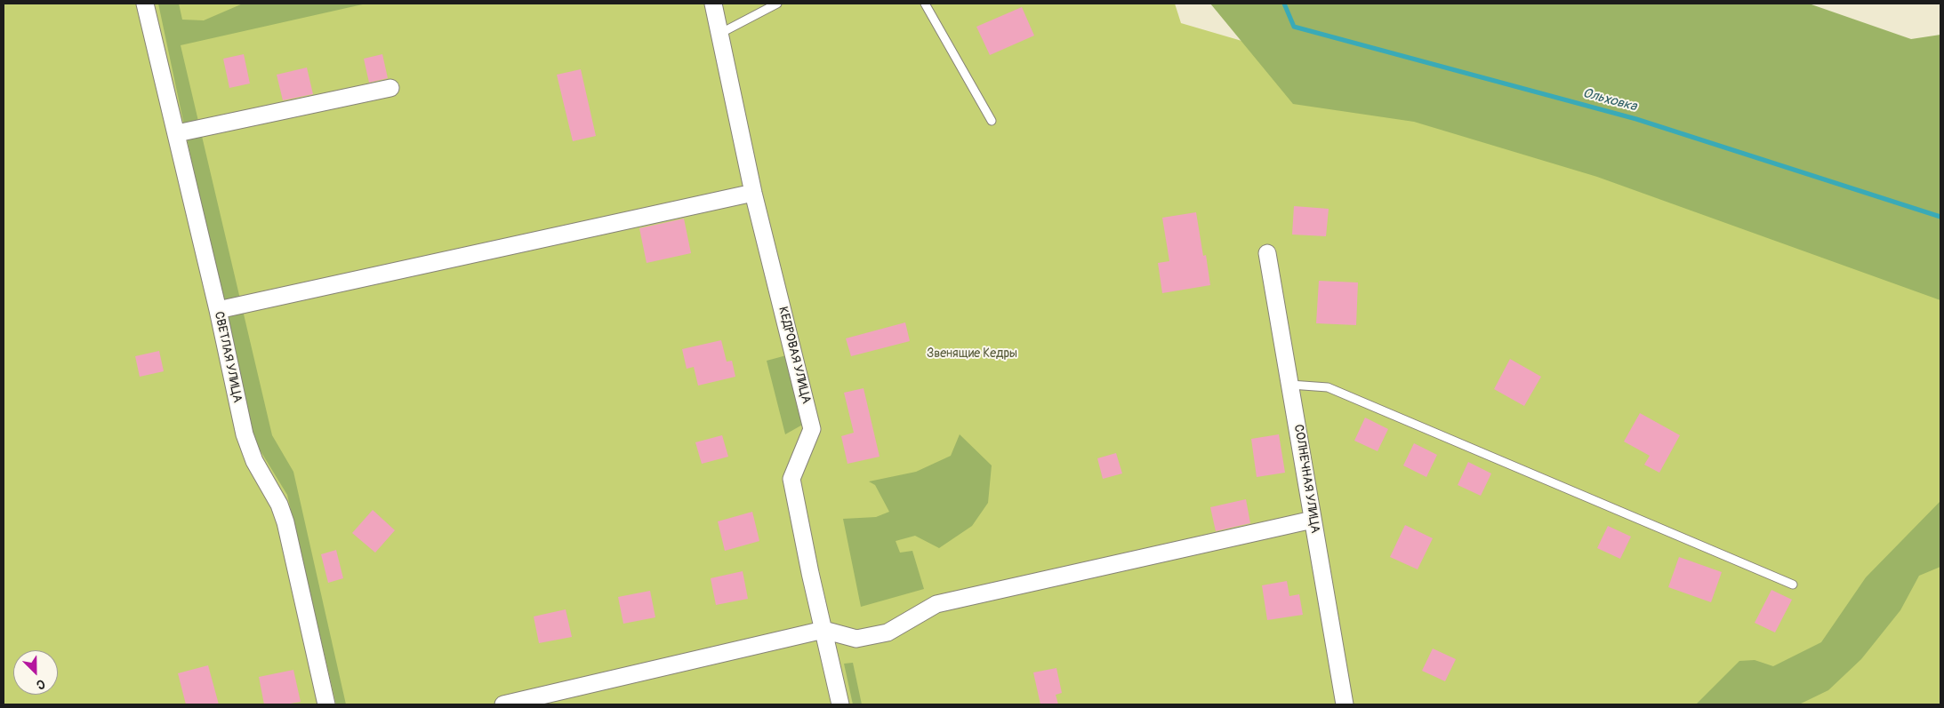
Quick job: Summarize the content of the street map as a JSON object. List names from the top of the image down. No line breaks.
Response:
{"streets":{"street":["КЕДРОВАЯ УЛИЦА","СВЕТЛАЯ УЛИЦА","СОЛНЕЧНАЯ УЛИЦА"]},"water":["Ольховка"],"parks":["Звенящие Кедры"],"north":"bottom right"}
